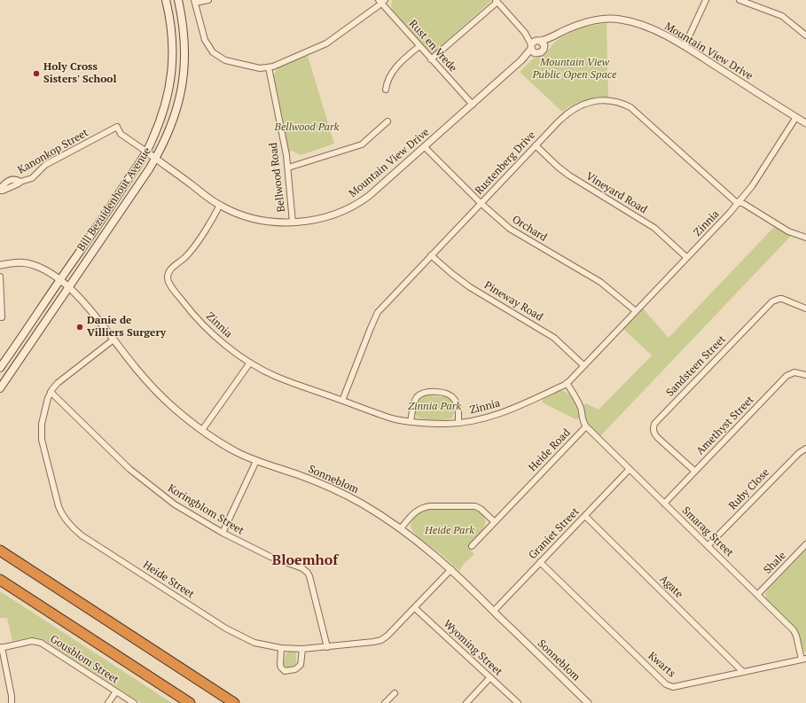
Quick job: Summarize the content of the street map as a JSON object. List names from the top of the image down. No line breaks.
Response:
{"streets":{"main road":["Bill Bezuidenhout Avenue"],"street":["Rust en Vrede","Mountain View Drive","Kanonkop Street","Rustenberg Drive","Bellwood Road","Vineyard Road","Zinnia","Orchard","Pineway Road","Sandsteen Street","Amethyst Street","Heide Road","Sonneblom","Ruby Close","Koringblom Street","Smarag Street","Graniet Street","Shale","Heide Street","Agate","Wyoming Street","Gousblom Street","Kwarts"]},"crossings":[["Rust en Vrede","Mountain View Drive"],["Mountain View Drive","Kanonkop Street"],["Mountain View Drive","Bellwood Road"],["Mountain View Drive","Bill Bezuidenhout Avenue"],["Mountain View Drive","Zinnia"],["Mountain View Drive","Orchard"],["Kanonkop Street","Bill Bezuidenhout Avenue"],["Rustenberg Drive","Vineyard Road"],["Rustenberg Drive","Zinnia"],["Rustenberg Drive","Orchard"],["Rustenberg Drive","Pineway Road"],["Vineyard Road","Zinnia"],["Bill Bezuidenhout Avenue","Sonneblom"],["Zinnia","Orchard"],["Zinnia","Pineway Road"],["Zinnia","Heide Road"],["Sandsteen Street","Amethyst Street"],["Amethyst Street","Smarag Street"],["Heide Road","Smarag Street"],["Sonneblom","Graniet Street"],["Sonneblom","Heide Street"],["Ruby Close","Smarag Street"],["Koringblom Street","Heide Street"],["Smarag Street","Graniet Street"],["Smarag Street","Shale"],["Smarag Street","Kwarts"],["Graniet Street","Agate"],["Graniet Street","Kwarts"],["Heide Street","Wyoming Street"],["Agate","Kwarts"]],"districts":["Bloemhof"],"parks":["Mountain View Public Open Space","Bellwood Park","Zinnia Park","Heide Park"],"places":["Holy Cross Sisters' School","Danie de Villiers Surgery"]}
